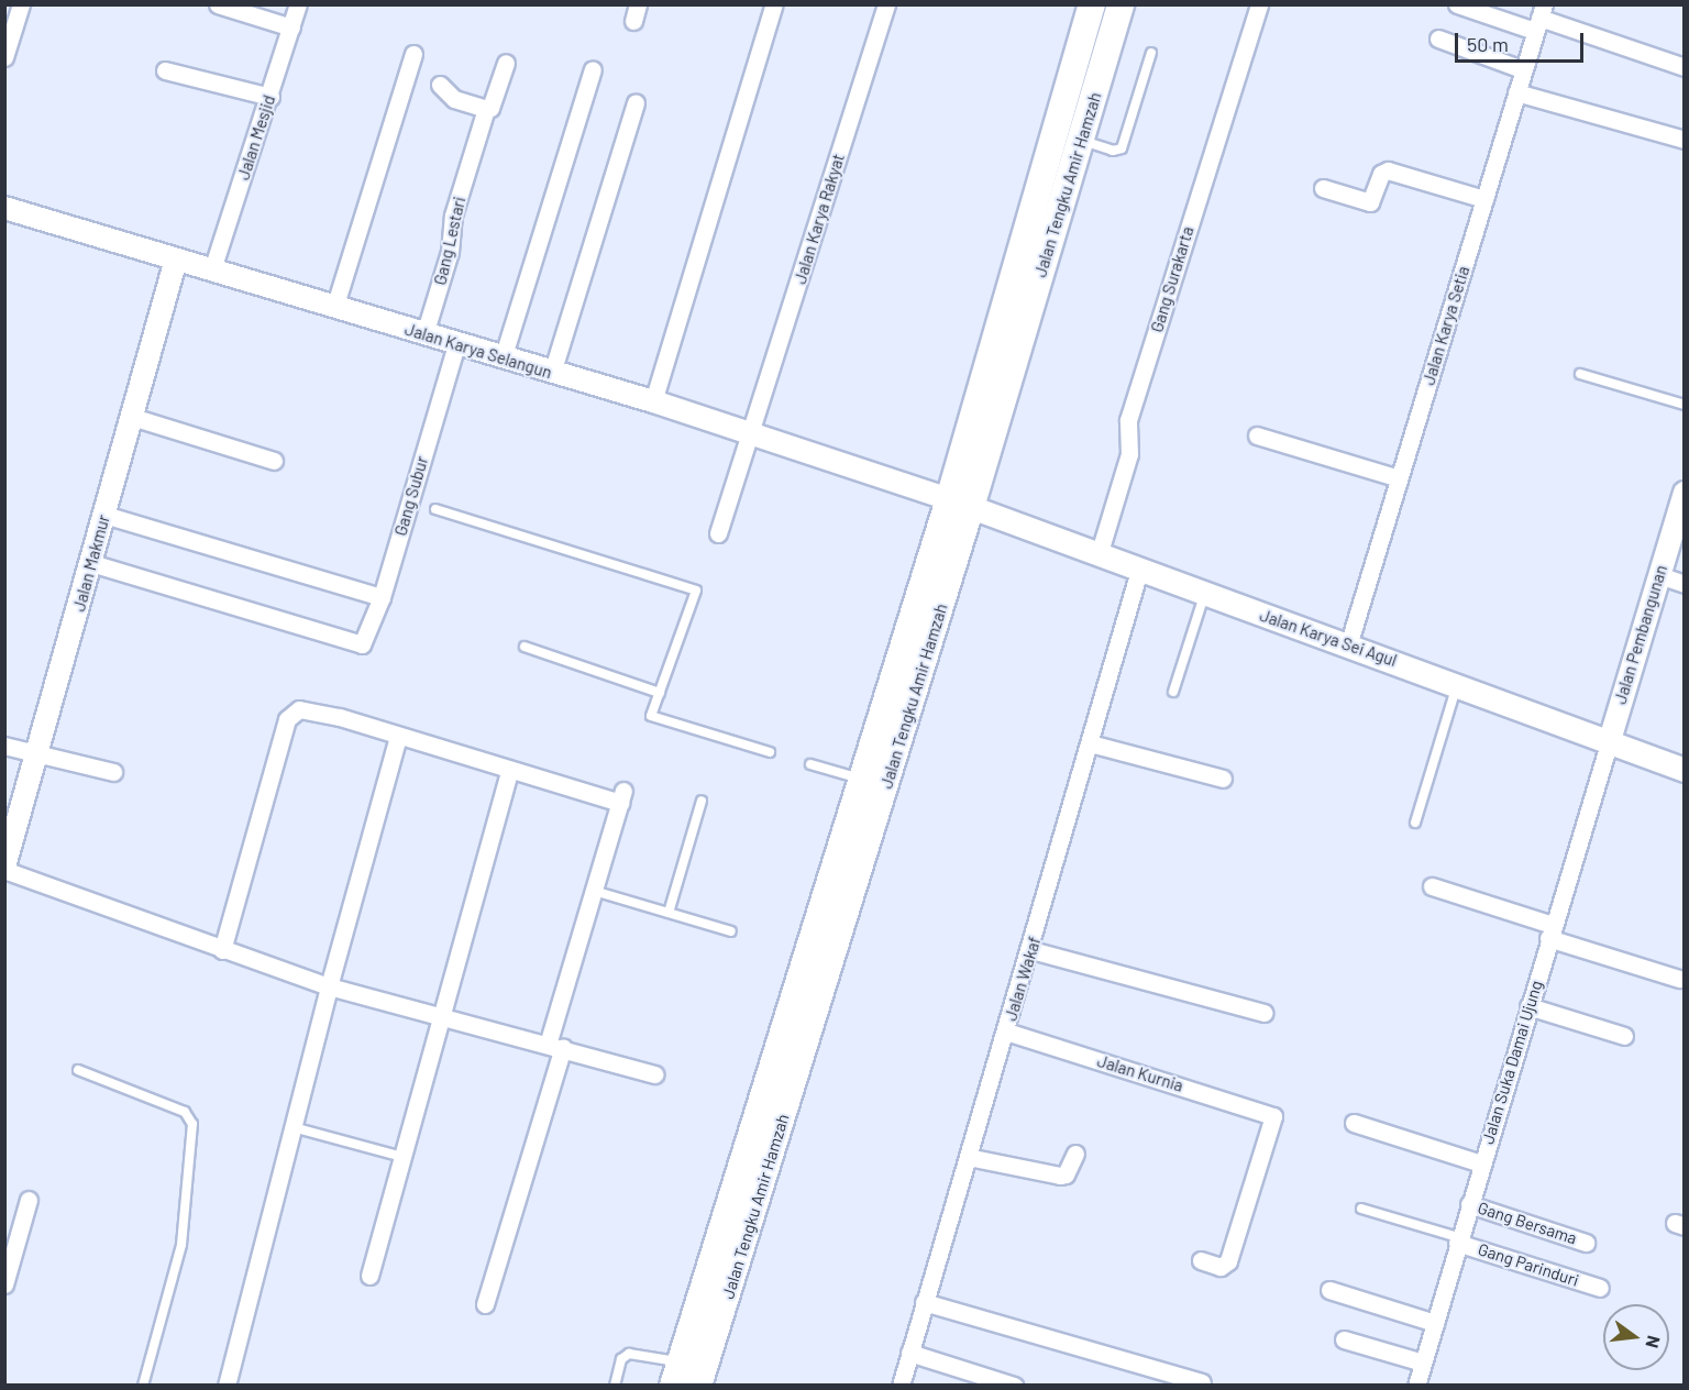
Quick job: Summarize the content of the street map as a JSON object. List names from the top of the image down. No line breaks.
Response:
{"streets":{"main road":["Jalan Tengku Amir Hamzah","Jalan Karya Sei Agul"],"street":["Jalan Mesjid","Jalan Karya Rakyat","Gang Lestari","Gang Surakarta","Jalan Karya Setia","Jalan Karya Selangun","Gang Subur","Jalan Makmur","Jalan Pembangunan","Jalan Wakaf","Jalan Suka Damai Ujung","Jalan Kurnia","Gang Bersama","Gang Parinduri"]},"crossings":[["Jalan Mesjid","Jalan Karya Selangun"],["Jalan Tengku Amir Hamzah","Jalan Karya Selangun"],["Jalan Tengku Amir Hamzah","Jalan Karya Sei Agul"],["Jalan Karya Rakyat","Jalan Karya Selangun"],["Gang Lestari","Jalan Karya Selangun"],["Gang Surakarta","Jalan Karya Sei Agul"],["Jalan Karya Setia","Jalan Karya Sei Agul"],["Jalan Karya Selangun","Gang Subur"],["Jalan Karya Selangun","Jalan Makmur"],["Jalan Karya Selangun","Jalan Karya Sei Agul"],["Gang Subur","Jalan Makmur"],["Jalan Pembangunan","Jalan Karya Sei Agul"],["Jalan Pembangunan","Jalan Suka Damai Ujung"],["Jalan Karya Sei Agul","Jalan Wakaf"],["Jalan Karya Sei Agul","Jalan Suka Damai Ujung"],["Jalan Wakaf","Jalan Kurnia"],["Jalan Suka Damai Ujung","Gang Bersama"],["Jalan Suka Damai Ujung","Gang Parinduri"]],"scale_bar":"50 m","north":"right"}
